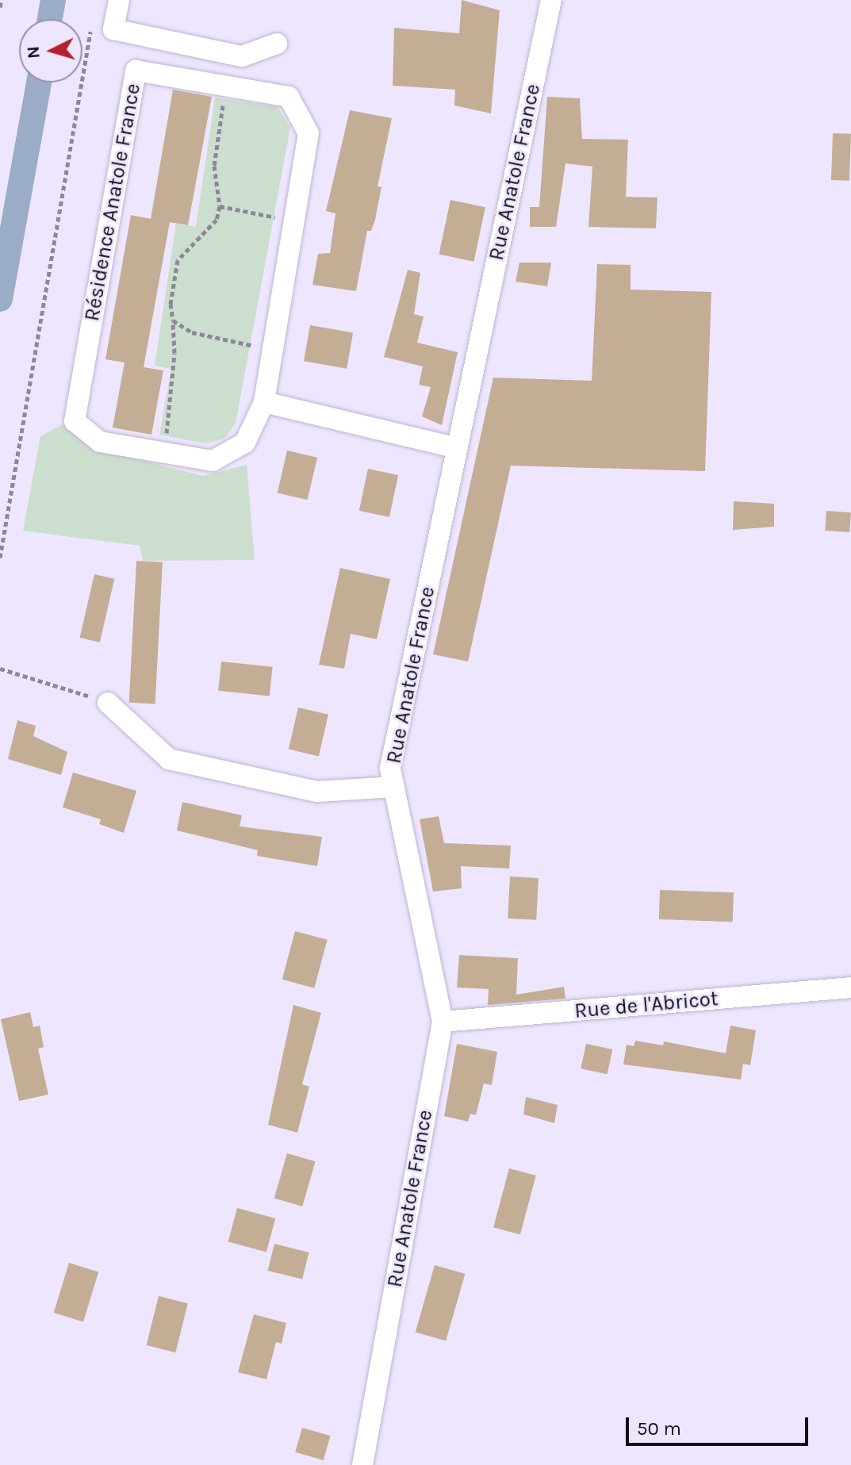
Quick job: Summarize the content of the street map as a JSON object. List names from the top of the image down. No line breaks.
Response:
{"streets":{"street":["Rue Anatole France","Résidence Anatole France","Rue de l'Abricot"]},"crossings":[["Rue Anatole France","Rue de l'Abricot"]],"scale_bar":"50 m","north":"left"}
